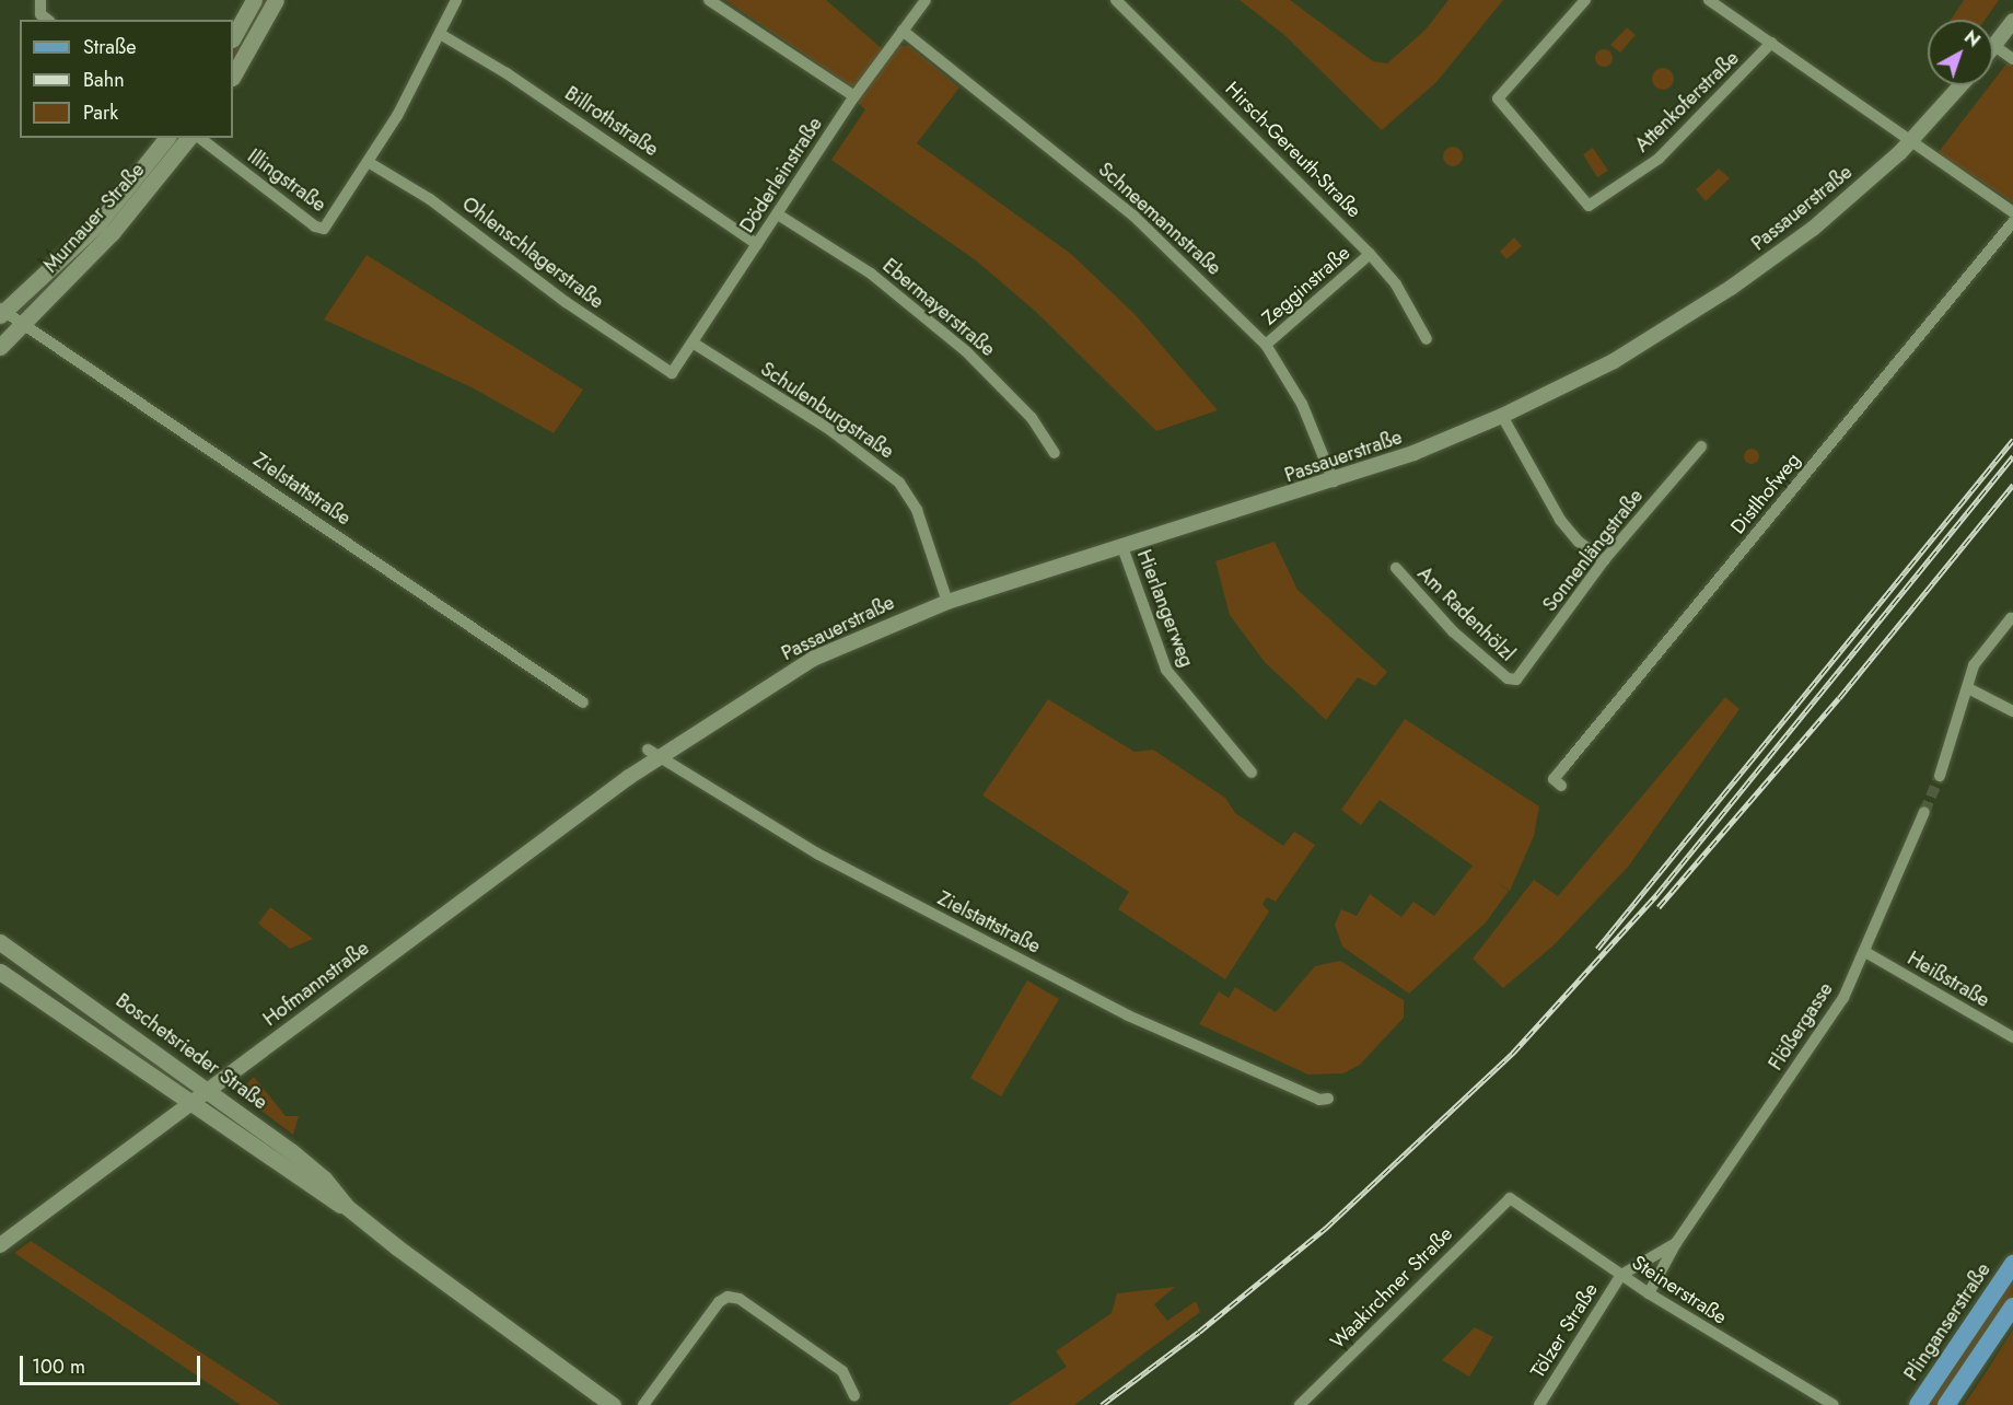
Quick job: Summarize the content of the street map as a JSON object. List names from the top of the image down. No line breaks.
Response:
{"streets":{"main road":["Murnauer Straße","Boschetsrieder Straße","Plinganserstraße"],"street":["Attenkoferstraße","Billrothstraße","Hirsch-Gereuth-Straße","Döderleinstraße","Illingstraße","Passauerstraße","Schneemannstraße","Ohlenschlagerstraße","Zegginstraße","Ebermayerstraße","Schulenburgstraße","Zielstattstraße","Distlhofweg","Sonnenlängstraße","Hierlangerweg","Am Radenhölzl","Heißstraße","Hofmannstraße","Flößergasse","Waakirchner Straße","Steinerstraße","Tölzer Straße"]},"crossings":[["Billrothstraße","Döderleinstraße"],["Hirsch-Gereuth-Straße","Zegginstraße"],["Döderleinstraße","Schneemannstraße"],["Döderleinstraße","Ohlenschlagerstraße"],["Döderleinstraße","Ebermayerstraße"],["Döderleinstraße","Schulenburgstraße"],["Illingstraße","Ohlenschlagerstraße"],["Passauerstraße","Schneemannstraße"],["Passauerstraße","Schulenburgstraße"],["Passauerstraße","Zielstattstraße"],["Passauerstraße","Hierlangerweg"],["Passauerstraße","Hofmannstraße"],["Murnauer Straße","Zielstattstraße"],["Schneemannstraße","Zegginstraße"],["Zielstattstraße","Hofmannstraße"],["Sonnenlängstraße","Am Radenhölzl"],["Heißstraße","Flößergasse"],["Hofmannstraße","Boschetsrieder Straße"],["Flößergasse","Steinerstraße"],["Flößergasse","Tölzer Straße"],["Waakirchner Straße","Steinerstraße"],["Steinerstraße","Tölzer Straße"]],"legend":["Straße","Bahn","Park"],"scale_bar":"100 m","north":"top right"}
